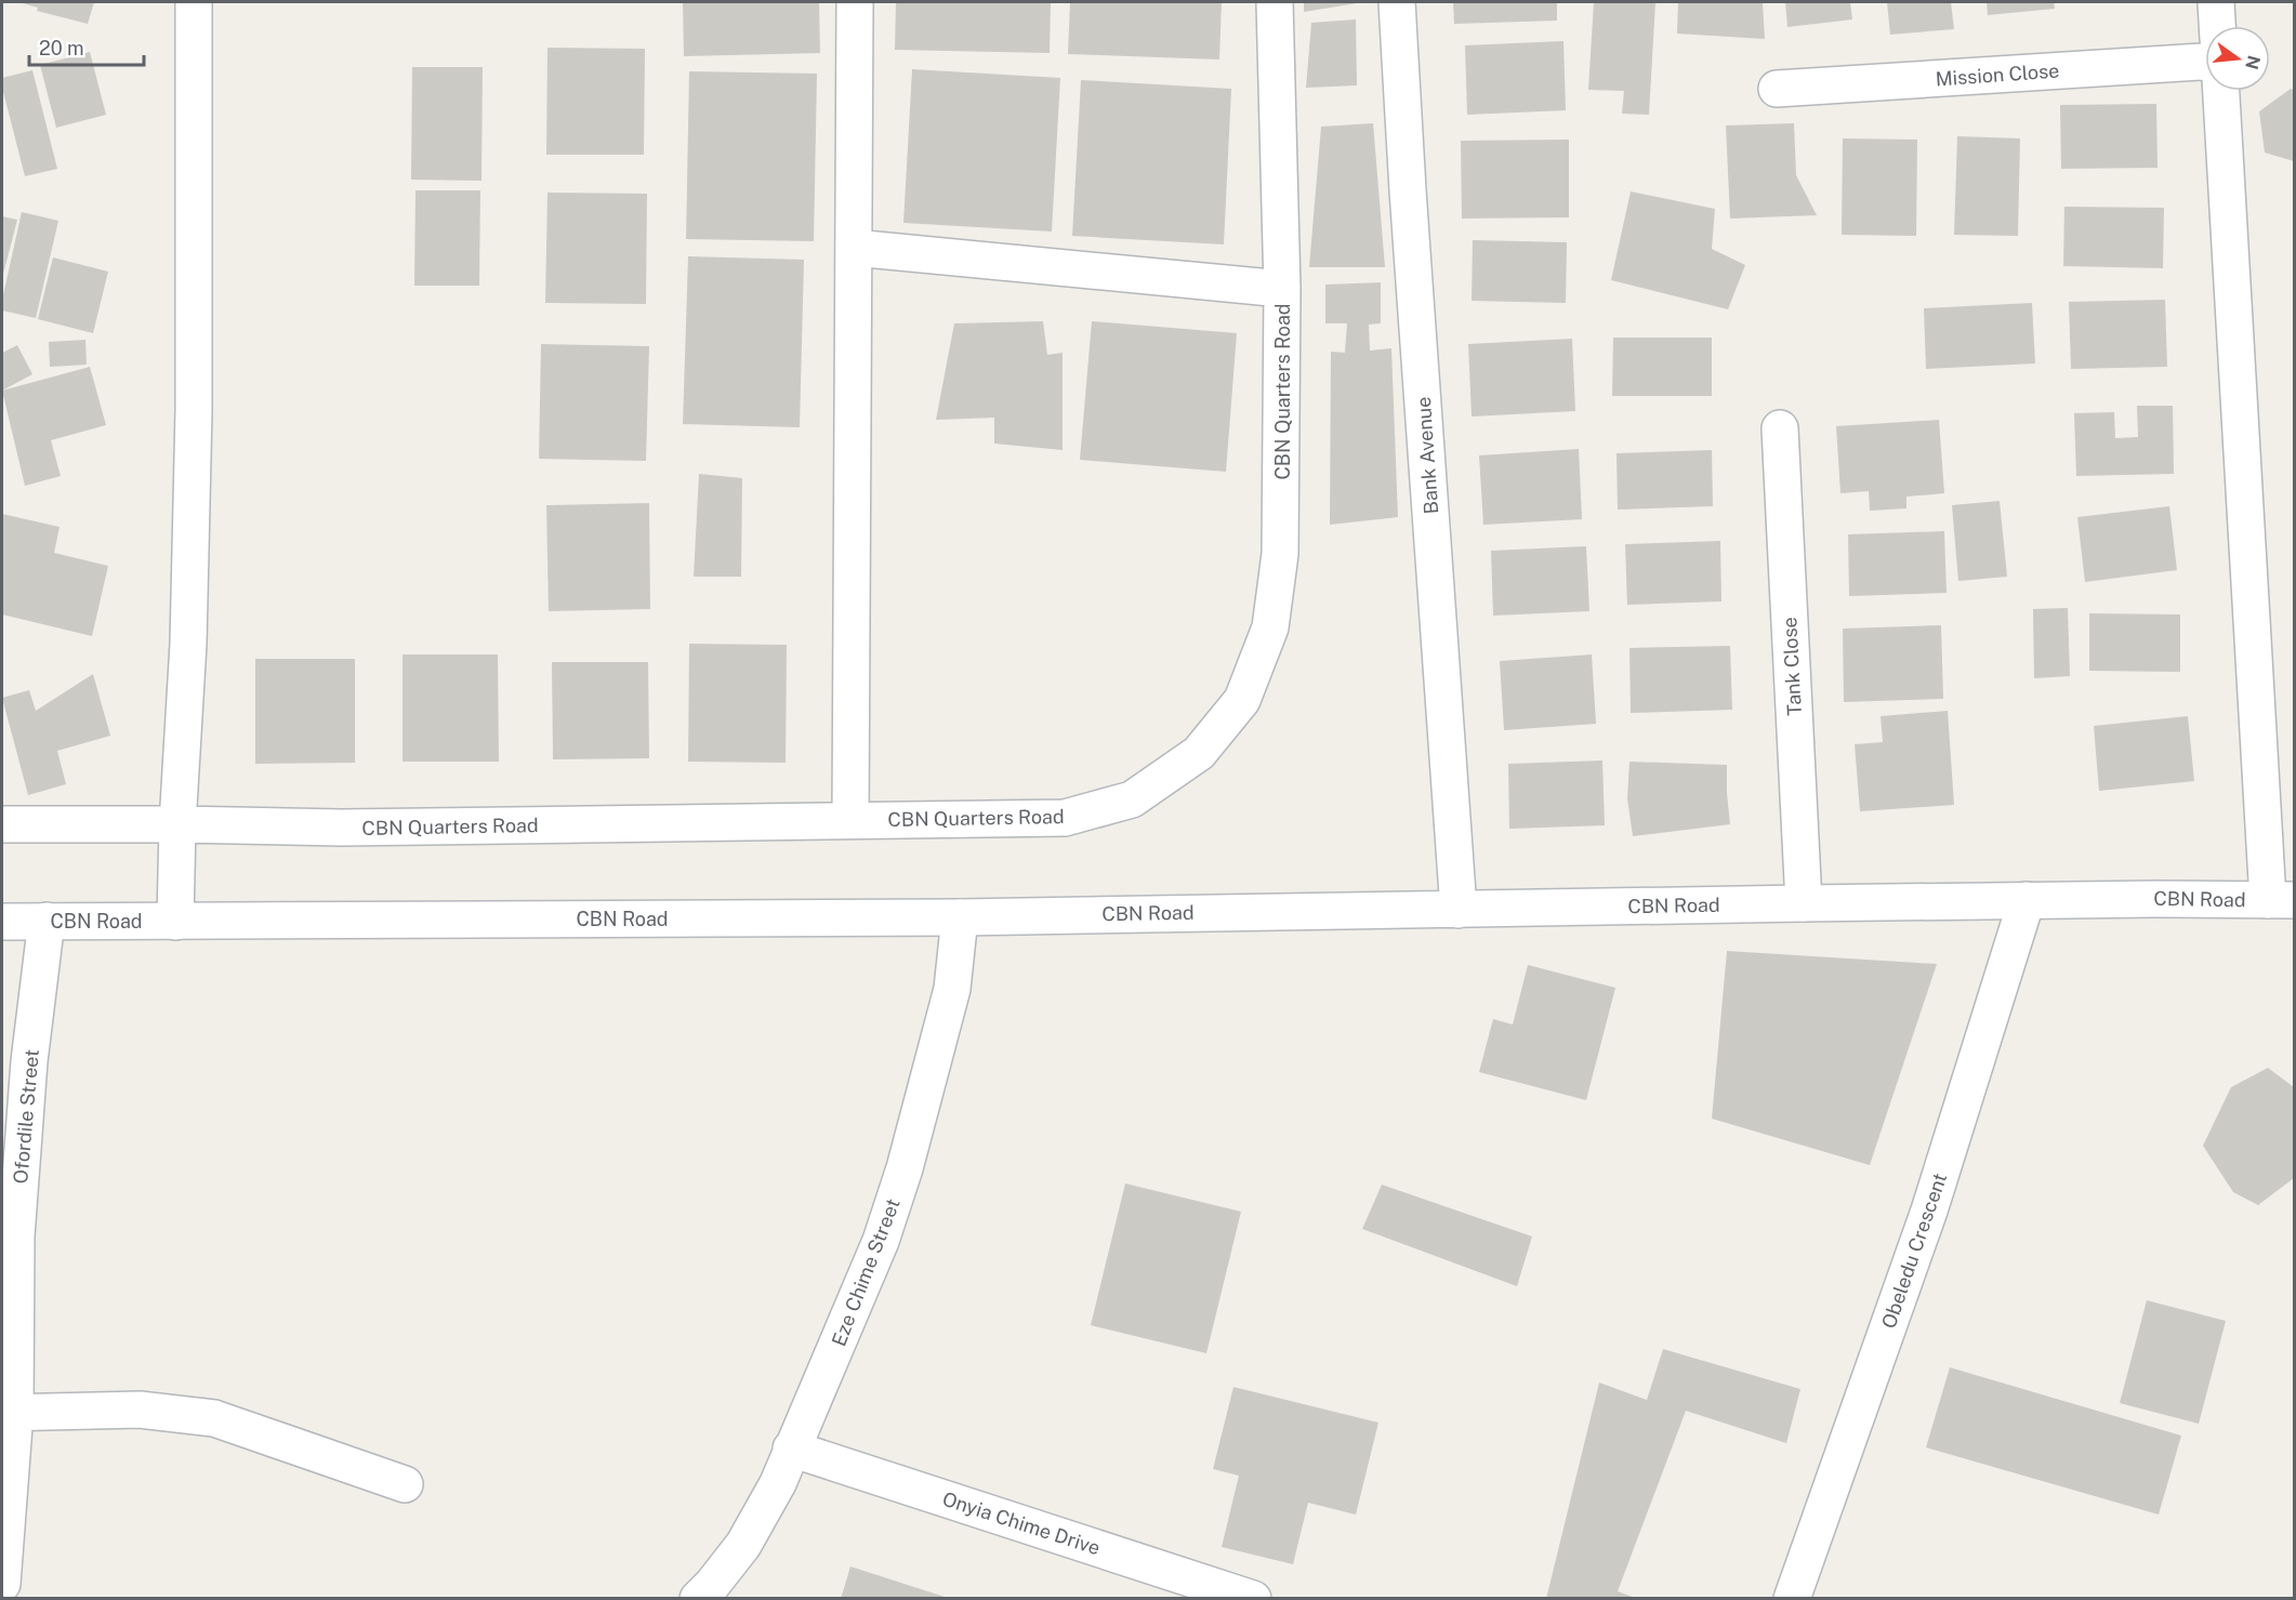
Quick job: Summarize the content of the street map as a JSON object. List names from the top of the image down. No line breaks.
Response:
{"streets":{"street":["Mission Close","CBN Quarters Road","Bank Avenue","Tank Close","CBN Road","Ofordile Street","Obeledu Crescent","Eze Chime Street","Onyia Chime Drive"]},"crossings":[["Bank Avenue","CBN Road"],["Tank Close","CBN Road"],["CBN Road","Ofordile Street"],["CBN Road","Obeledu Crescent"],["CBN Road","Eze Chime Street"],["Eze Chime Street","Onyia Chime Drive"]],"scale_bar":"20 m","north":"right"}
